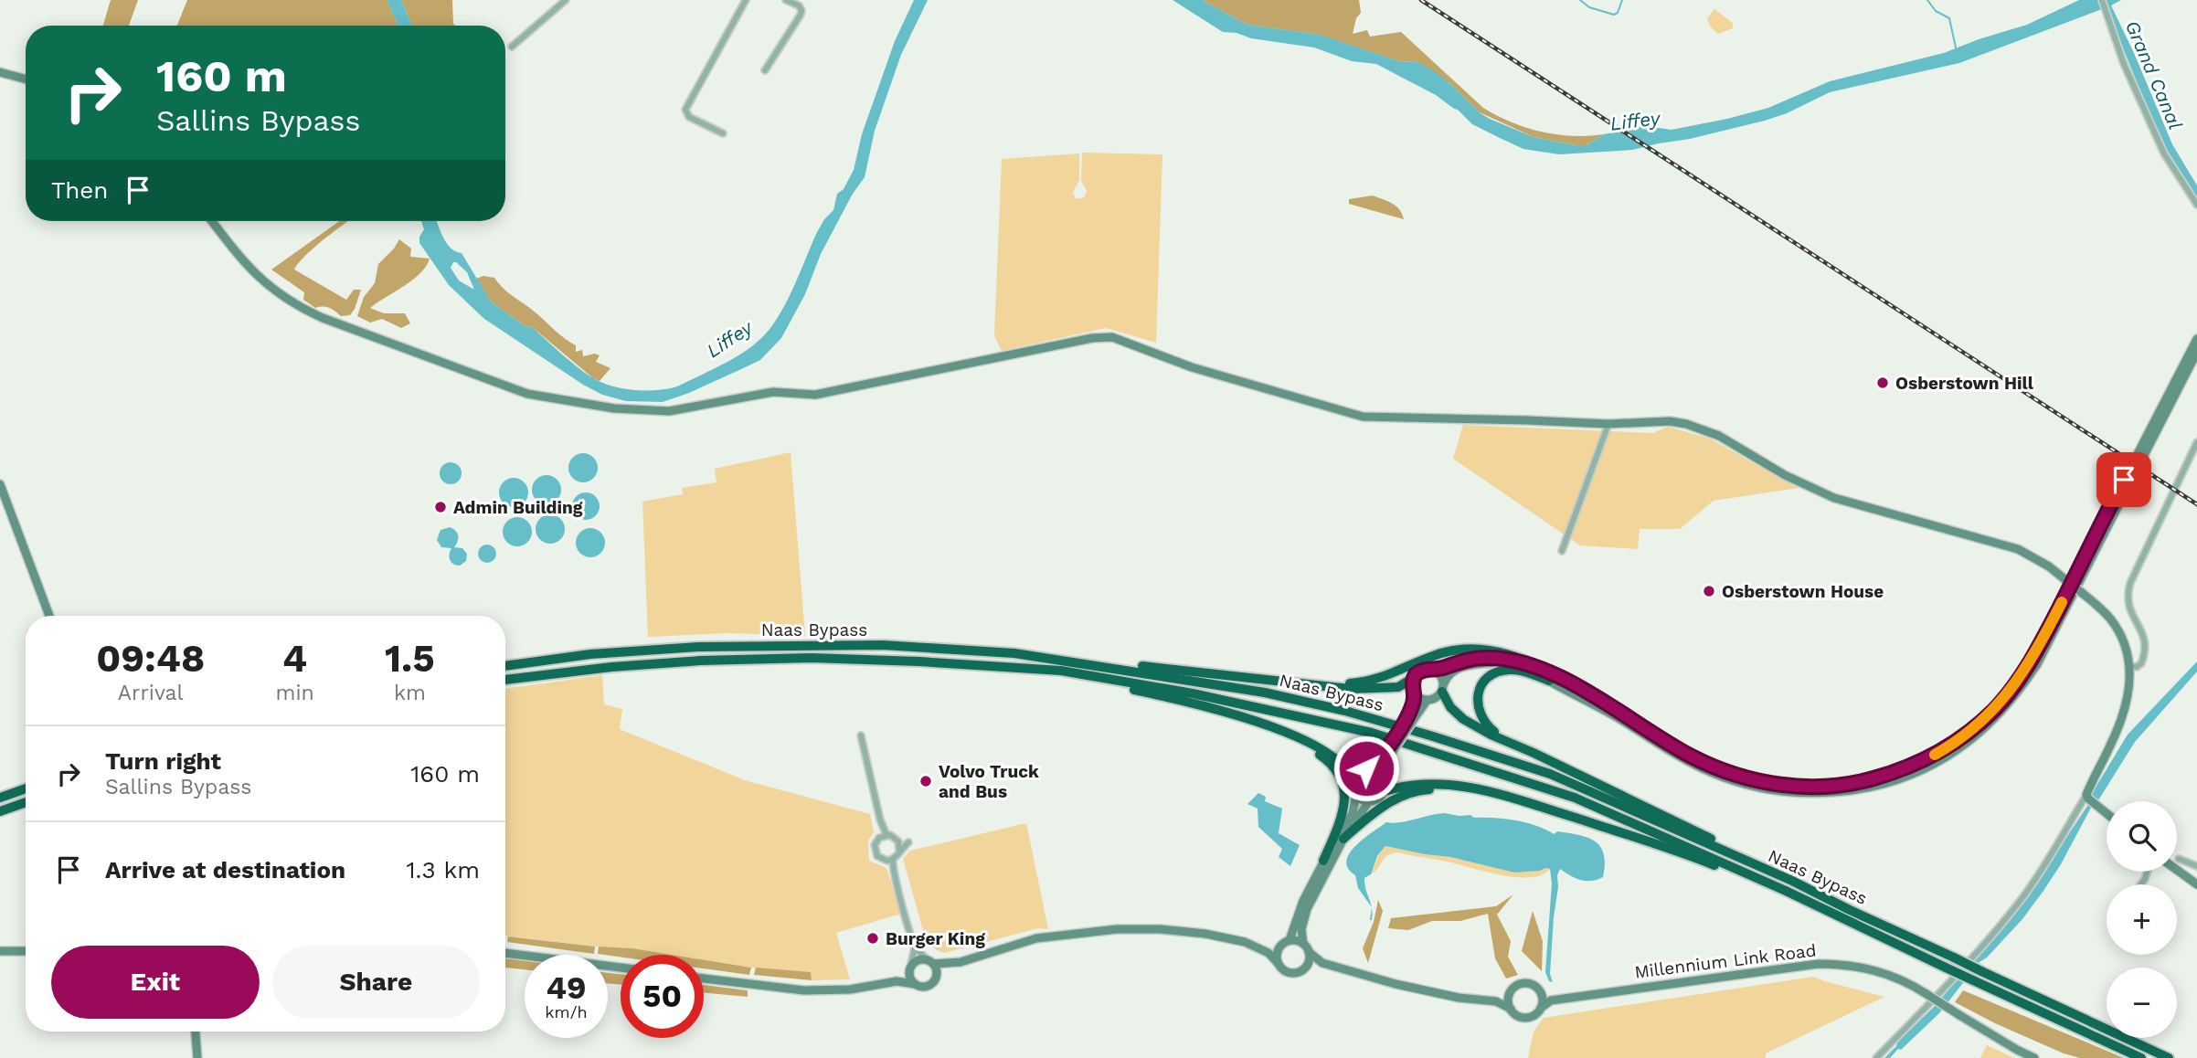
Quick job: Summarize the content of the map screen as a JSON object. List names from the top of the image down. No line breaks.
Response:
{"streets":{"highway":["Naas Bypass"],"main road":["Millennium Link Road"]},"water":["Grand Canal","Liffey"],"places":["Osberstown Hill","Admin Building","Osberstown House","Volvo Truck and Bus","Burger King"],"page":{"turn":["160 m","Sallins Bypass"],"then":"Then","eta":["09:48","Arrival","4","min","1.5","km"],"list":[{"name":"Turn right","note":"Sallins Bypass","value":"160 m"},{"name":"Arrive at destination","value":"1.3 km"}],"map_buttons":["+","−"],"buttons":["Exit","Share"],"speed":"49 km/h","limit":"50"}}
